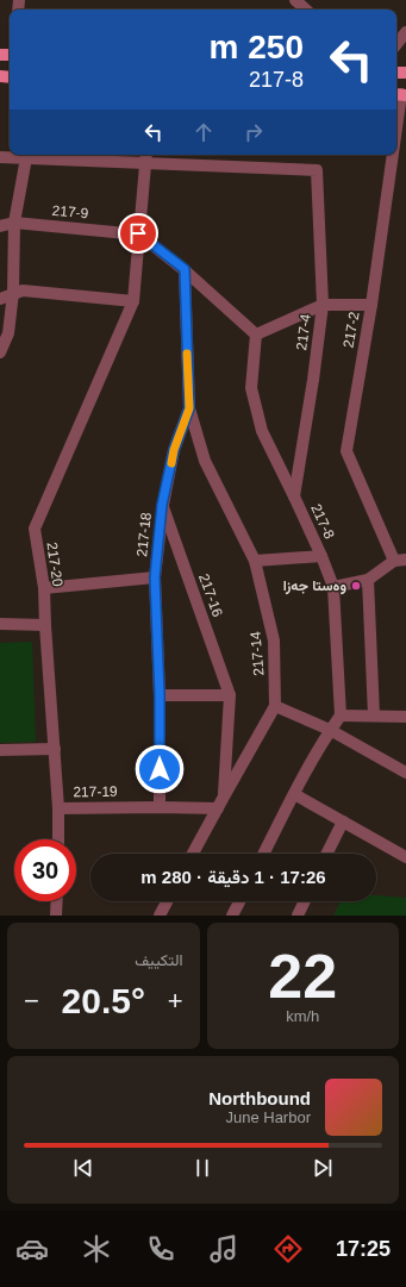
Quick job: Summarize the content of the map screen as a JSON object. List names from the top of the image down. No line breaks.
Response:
{"streets":{"street":["217-9","217-2","217-4","217-8","217-18","217-20","217-16","217-14","217-19"]},"crossings":[["217-9","217-20"],["217-4","217-8"],["217-4","217-20"],["217-18","217-16"],["217-18","217-14"],["217-18","217-19"],["217-20","217-19"]],"places":["وەستا جەزا"],"page":{"turn":["250 m","217-8"],"limit":"30","trip":"17:26 · 1 دقيقة · 280 m","tile":[["22","km/h"],"التكييف"],"heat":["−","20.5°","+"],"song":["Northbound","June Harbor"],"tabs":"17:25"}}
